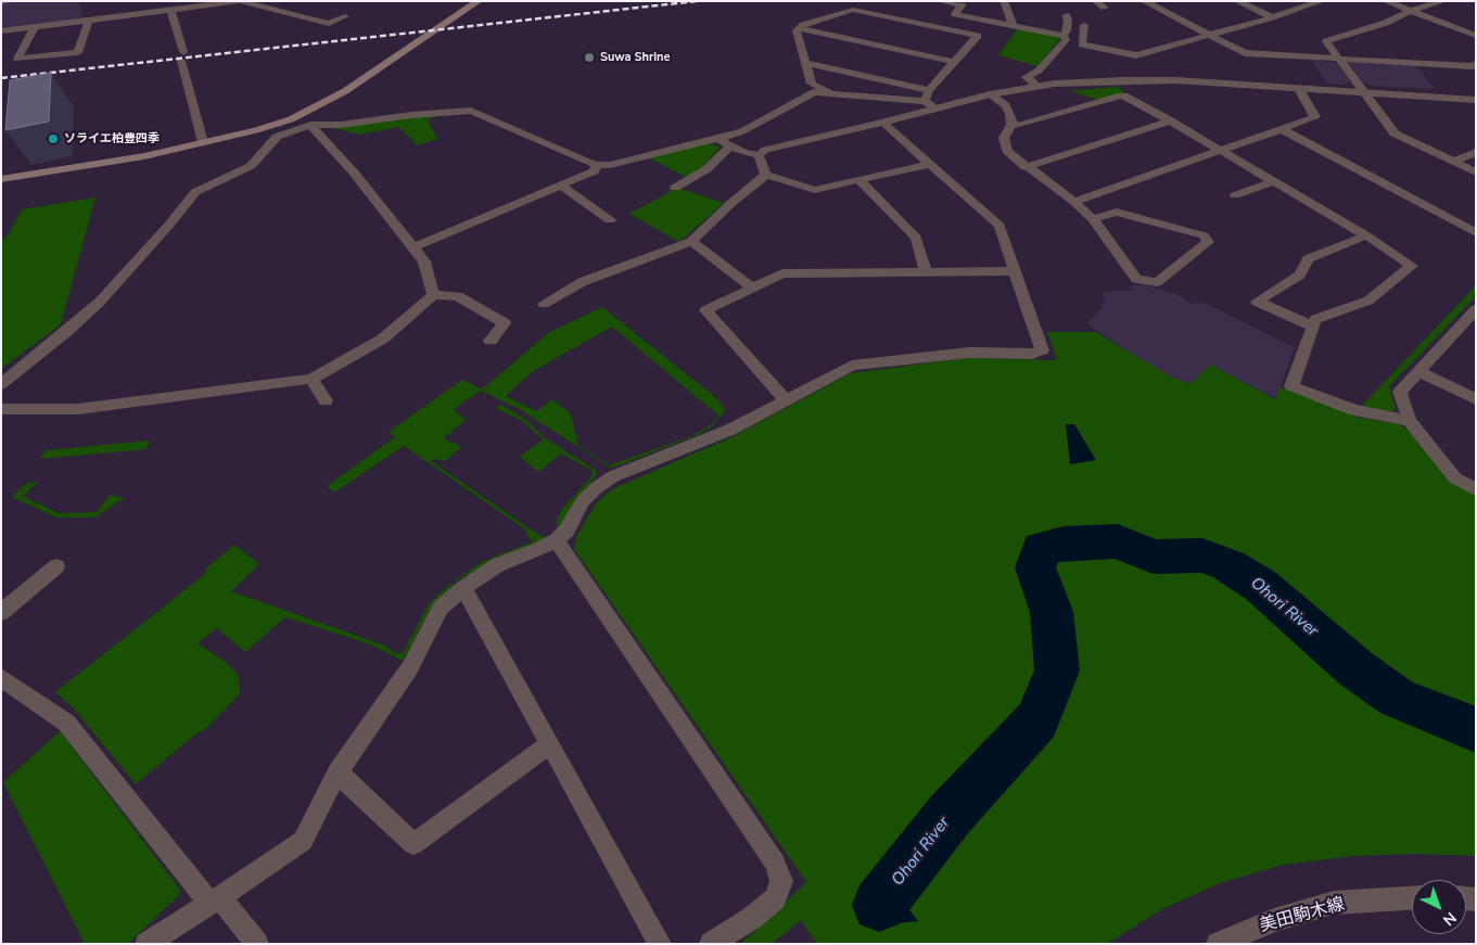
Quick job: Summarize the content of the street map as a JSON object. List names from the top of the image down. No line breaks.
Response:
{"streets":{"street":["美田駒木線"]},"water":["Ohori River"],"places":["Suwa Shrine","ソライエ柏豊四季"],"north":"bottom right"}
